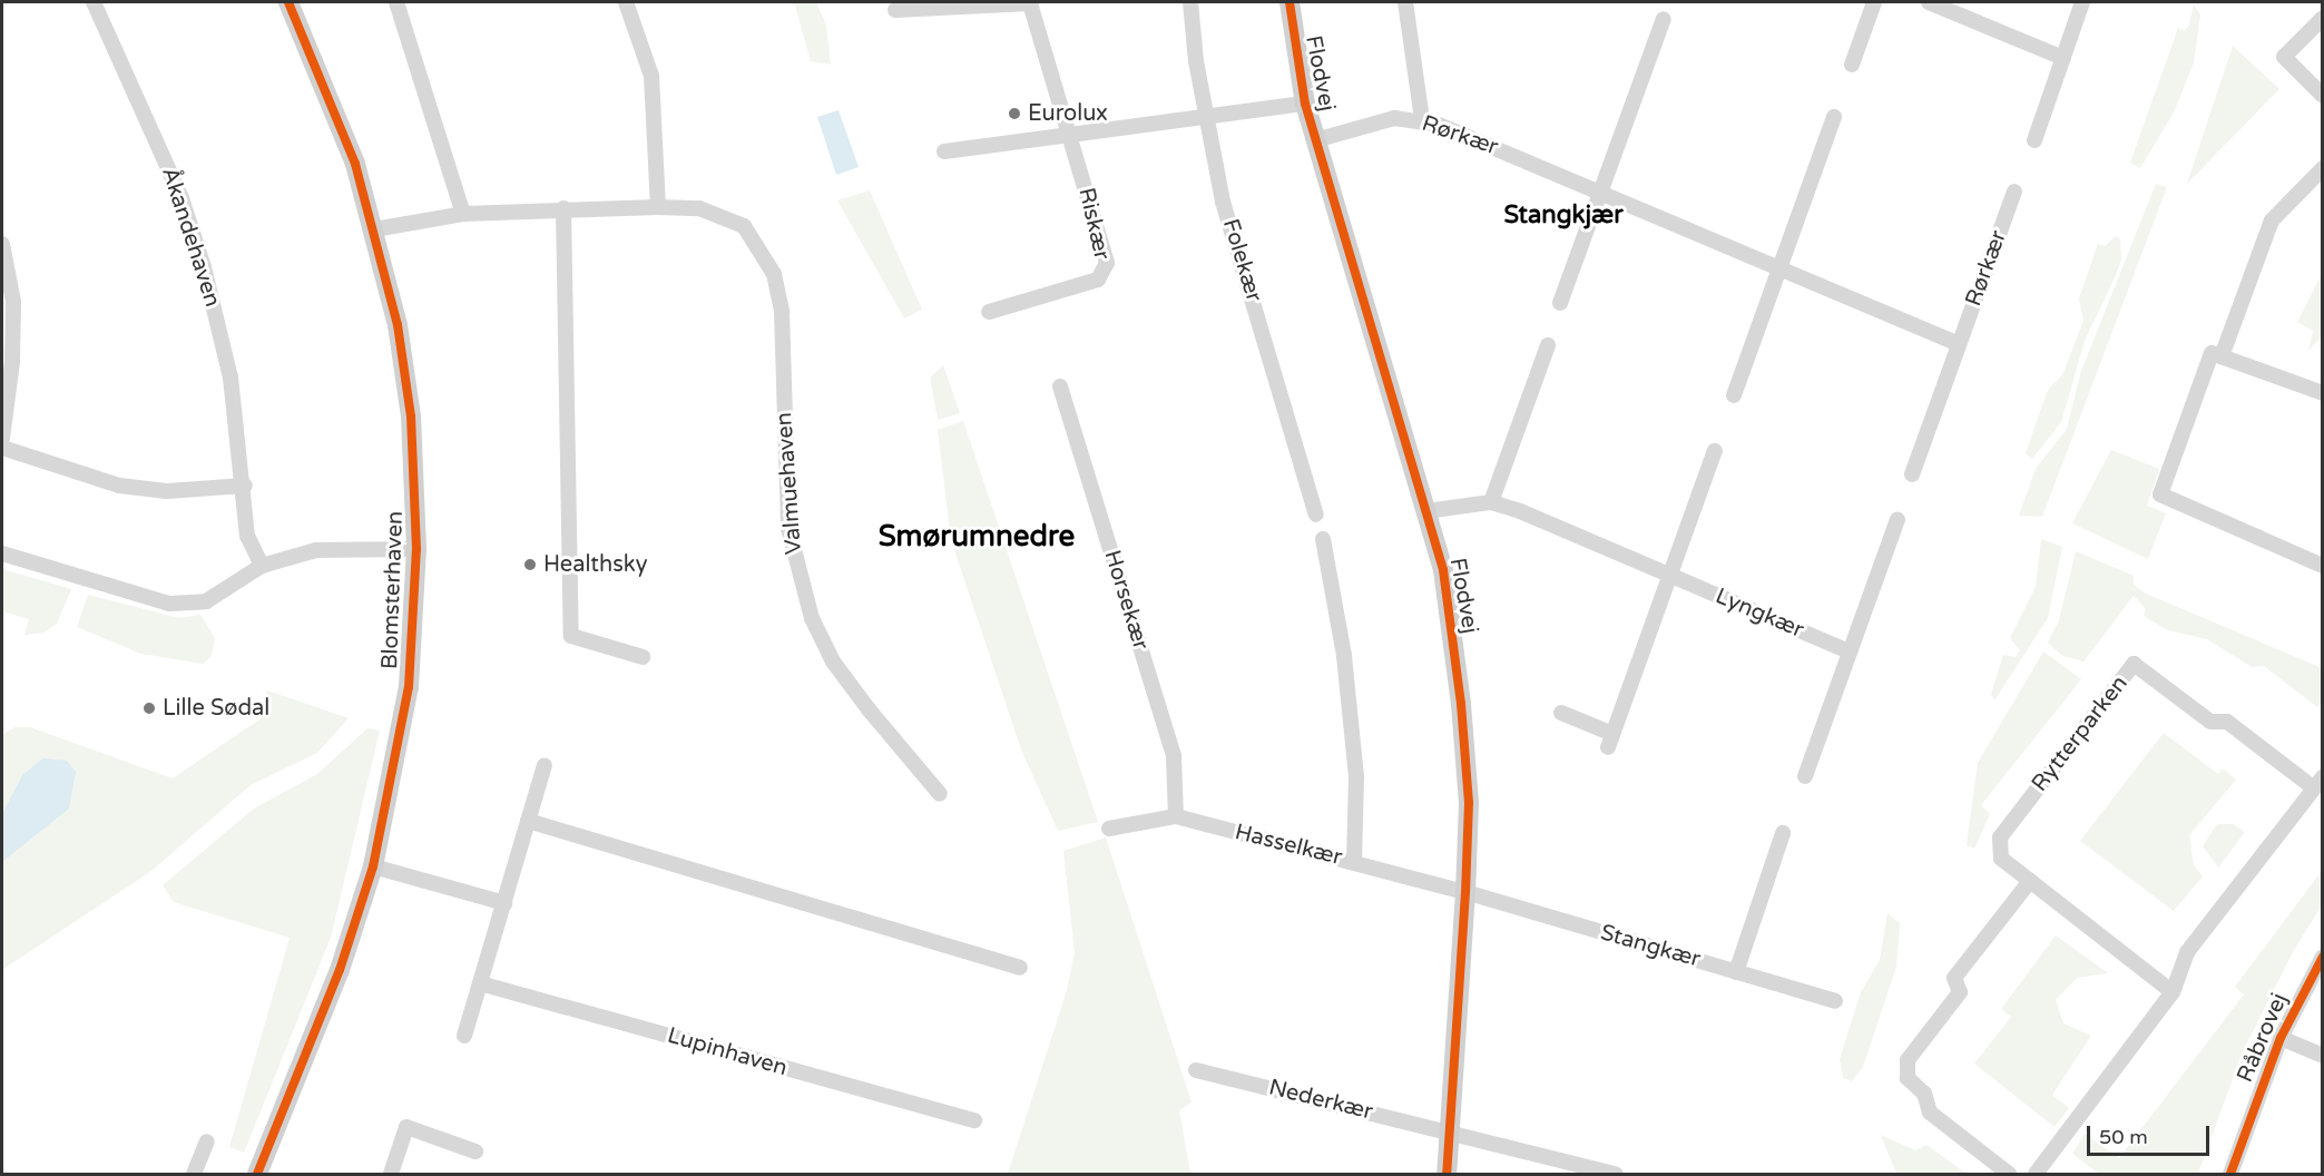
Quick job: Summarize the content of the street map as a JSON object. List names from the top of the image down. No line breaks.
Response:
{"streets":{"street":["Flodvej","Rørkær","Riskær","Åkandehaven","Folekær","Valmuehaven","Blomsterhaven","Horsekær","Lyngkær","Rytterparken","Hasselkær","Stangkær","Råbrovej","Lupinhaven","Nederkær"]},"crossings":[["Flodvej","Rørkær"],["Flodvej","Hasselkær"],["Flodvej","Stangkær"],["Flodvej","Nederkær"],["Valmuehaven","Blomsterhaven"],["Horsekær","Hasselkær"],["Hasselkær","Stangkær"]],"districts":["Stangkjær","Smørumnedre"],"places":["Eurolux","Healthsky","Lille Sødal"],"scale_bar":"50 m"}
